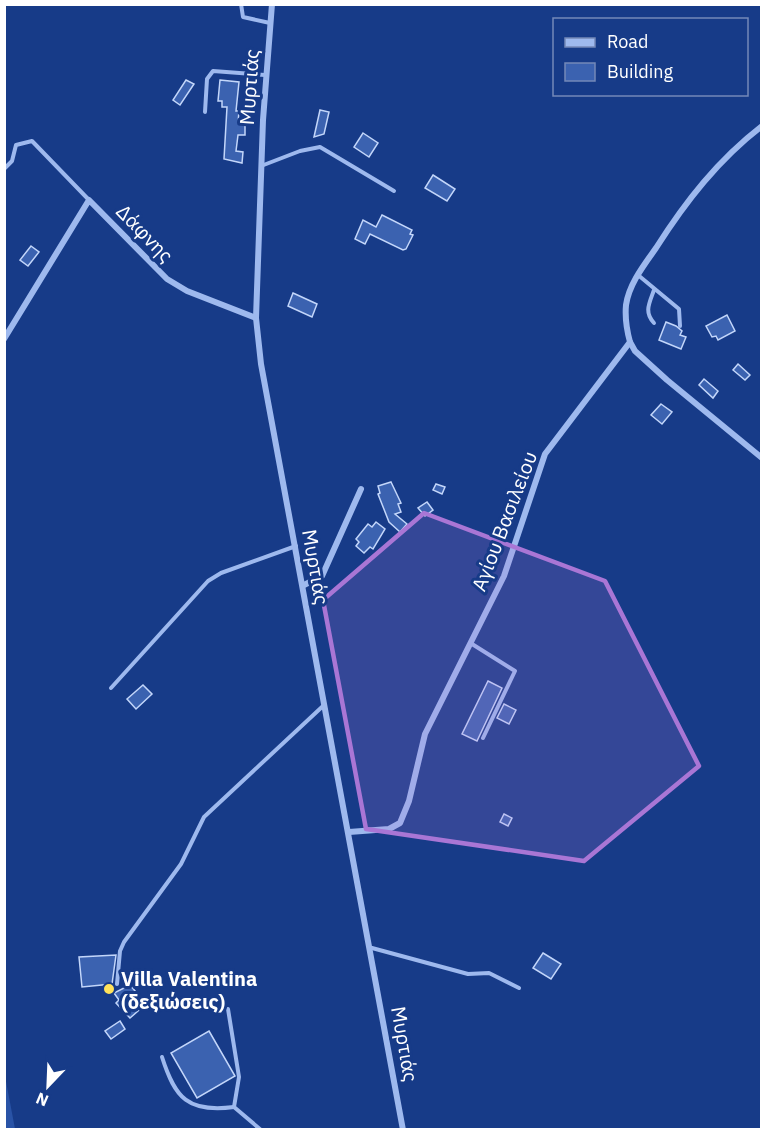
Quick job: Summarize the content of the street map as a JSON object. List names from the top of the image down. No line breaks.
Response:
{"streets":{"street":["Μυρτιάς","Δάφνης","Αγίου Βασιλείου"]},"crossings":[["Μυρτιάς","Δάφνης"],["Μυρτιάς","Αγίου Βασιλείου"]],"places":["Villa Valentina (δεξιώσεις)"],"legend":["Road","Building"],"north":"bottom left"}
